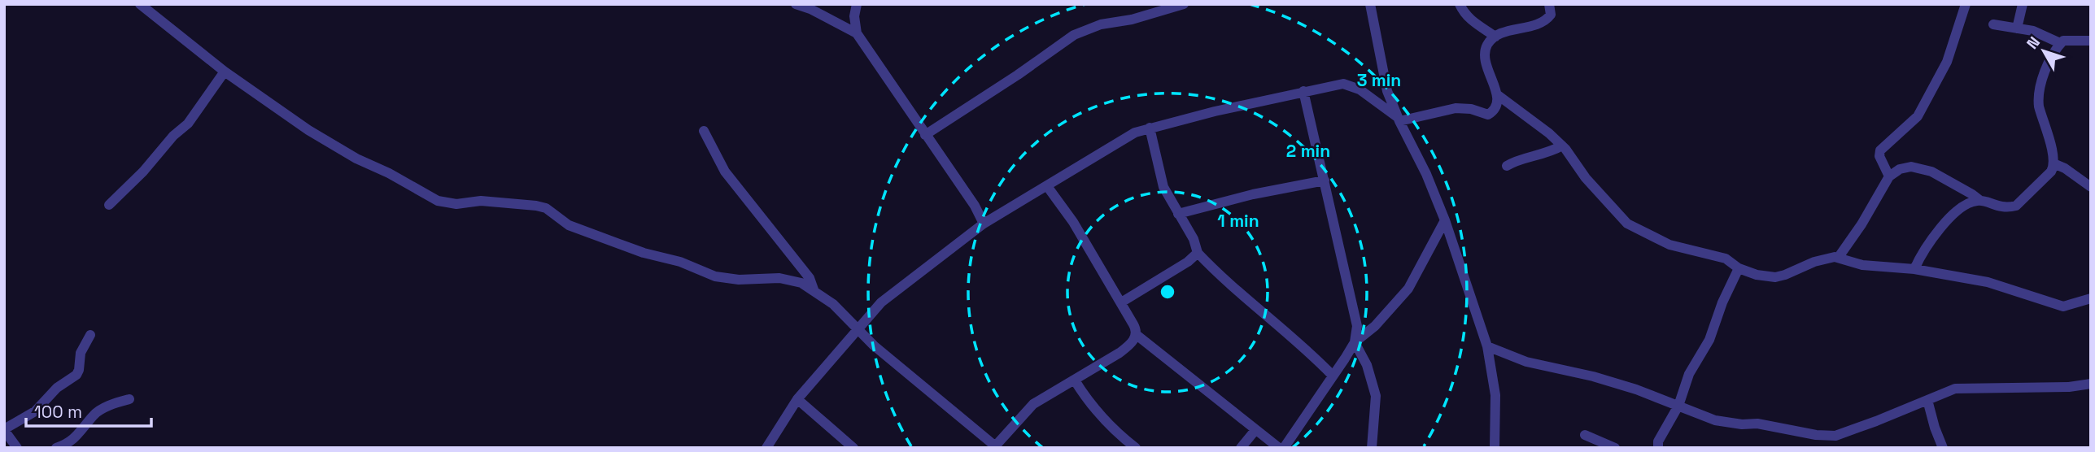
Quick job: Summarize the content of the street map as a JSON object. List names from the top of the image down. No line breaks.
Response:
{"scale_bar":"100 m","north":"top left","rings":["3 min","2 min","1 min"]}
